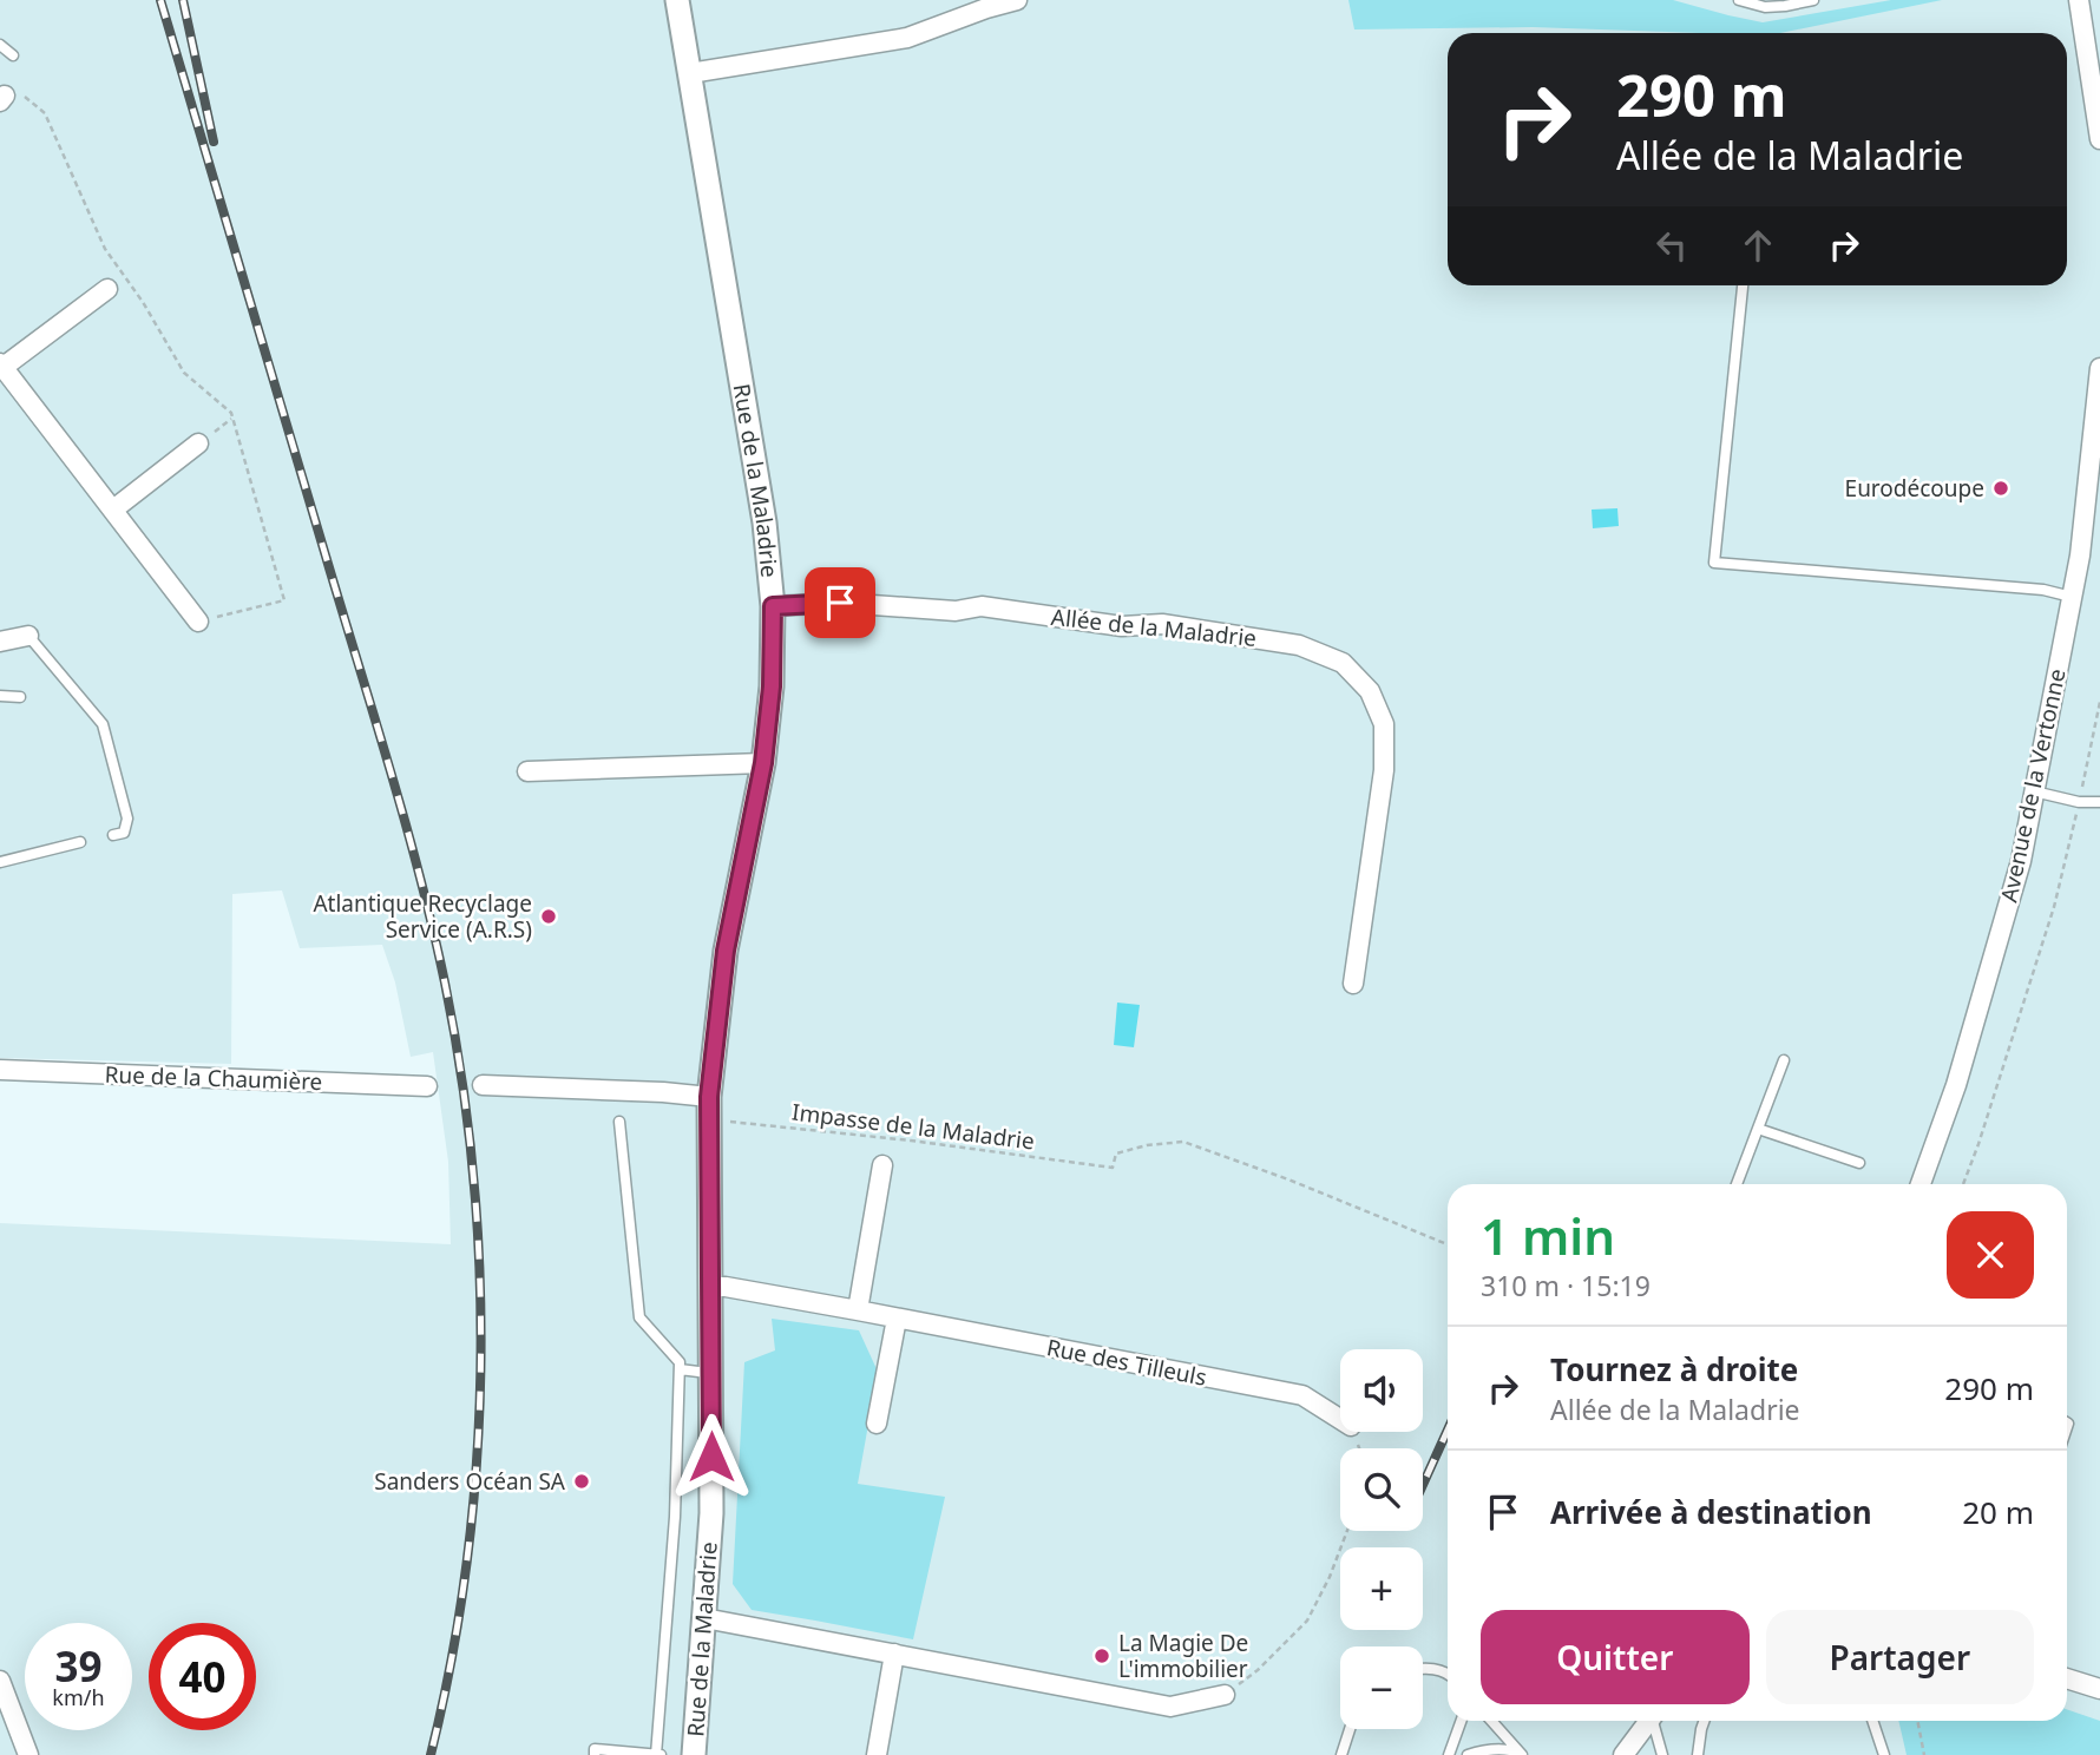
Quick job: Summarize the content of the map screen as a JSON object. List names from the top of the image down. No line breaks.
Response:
{"streets":{"street":["Rue de la Maladrie","Allée de la Maladrie","Avenue de la Vertonne","Rue de la Chaumière","Rue des Tilleuls"],"path":["Impasse de la Maladrie"]},"crossings":[["Rue de la Maladrie","Allée de la Maladrie"],["Rue de la Maladrie","Impasse de la Maladrie"],["Rue de la Maladrie","Rue des Tilleuls"]],"places":["Eurodécoupe","Atlantique Recyclage Service (A.R.S)","Sanders Océan SA","La Magie De L'immobilier"],"page":{"turn":["290 m","Allée de la Maladrie"],"heading":["1 min","310 m · 15:19"],"list":[{"name":"Tournez à droite","note":"Allée de la Maladrie","value":"290 m"},{"name":"Arrivée à destination","value":"20 m"}],"map_buttons":["+","−"],"buttons":["Quitter","Partager"],"speed":"39 km/h","limit":"40"}}
